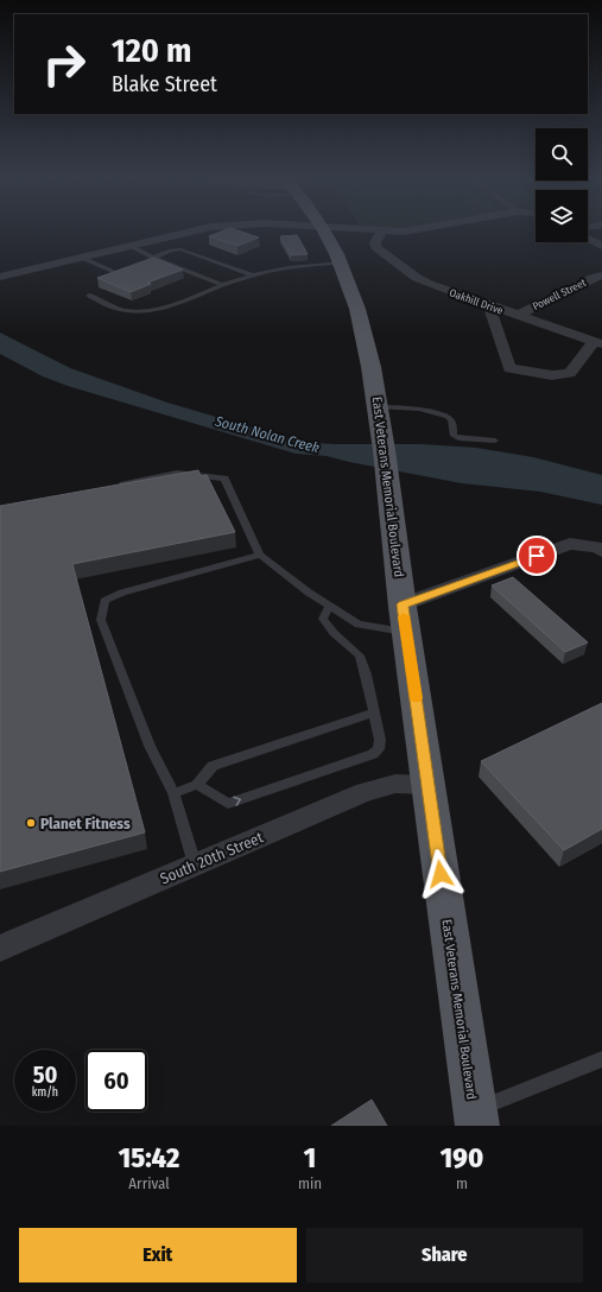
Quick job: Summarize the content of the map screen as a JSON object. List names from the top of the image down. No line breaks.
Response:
{"streets":{"main road":["East Veterans Memorial Boulevard"],"street":["Powell Street","Oakhill Drive","South 20th Street"]},"crossings":[["Powell Street","Oakhill Drive"],["East Veterans Memorial Boulevard","South 20th Street"]],"water":["South Nolan Creek"],"places":["Planet Fitness"],"page":{"turn":["120 m","Blake Street"],"speed":"50 km/h","limit":"60","eta":["15:42","Arrival","1","min","190","m"],"buttons":["Exit","Share"]}}
